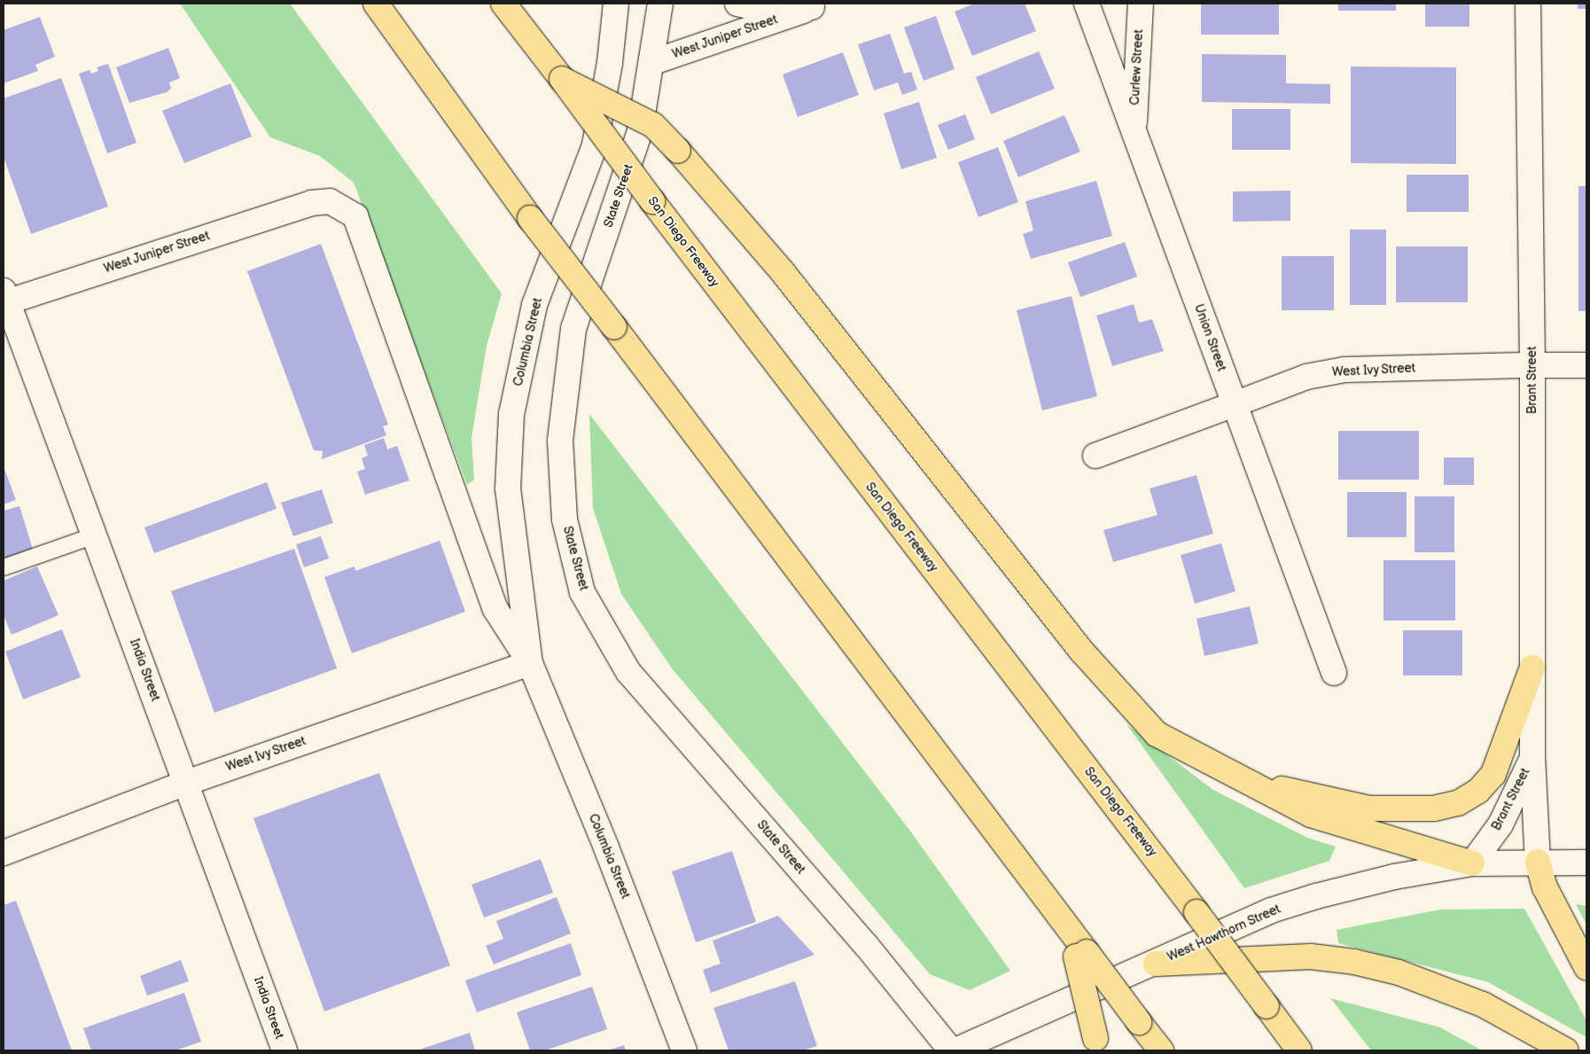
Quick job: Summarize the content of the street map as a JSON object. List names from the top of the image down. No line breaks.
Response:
{"streets":{"highway":["San Diego Freeway"],"street":["West Juniper Street","Curlew Street","State Street","Union Street","Columbia Street","West Ivy Street","Brant Street","India Street","West Hawthorn Street"]},"crossings":[["West Juniper Street","State Street"],["West Juniper Street","Columbia Street"],["West Juniper Street","India Street"],["Curlew Street","Union Street"],["Union Street","West Ivy Street"],["Columbia Street","West Ivy Street"],["West Ivy Street","Brant Street"],["West Ivy Street","India Street"],["Brant Street","West Hawthorn Street"]]}
